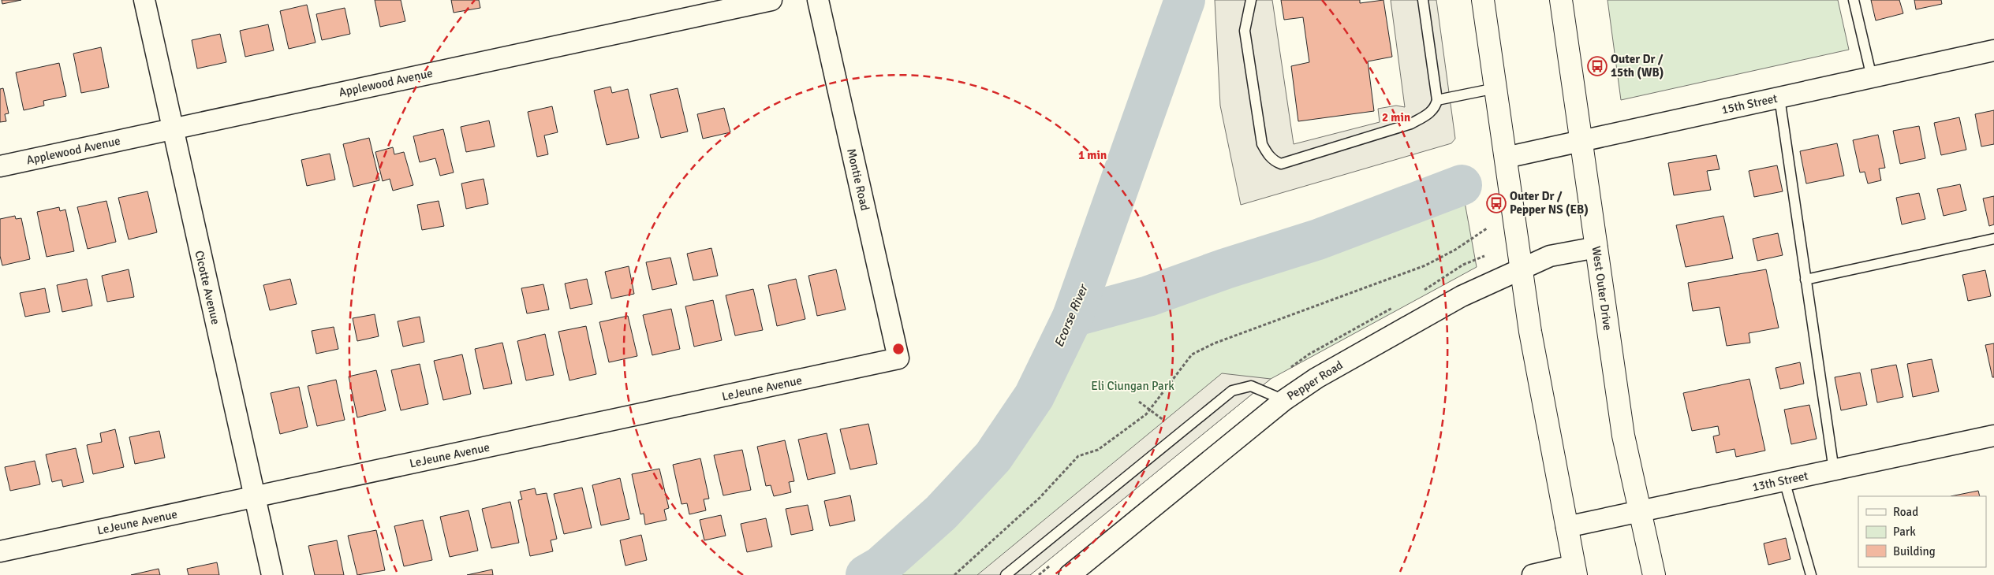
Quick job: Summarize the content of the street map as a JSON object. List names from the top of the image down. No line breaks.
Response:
{"streets":{"main road":["West Outer Drive"],"street":["Applewood Avenue","15th Street","Montie Road","Cicotte Avenue","Pepper Road","LeJeune Avenue","13th Street"]},"crossings":[["Applewood Avenue","Cicotte Avenue"],["15th Street","West Outer Drive"],["Montie Road","LeJeune Avenue"],["Cicotte Avenue","LeJeune Avenue"],["West Outer Drive","Pepper Road"],["West Outer Drive","13th Street"]],"water":["Ecorse River"],"parks":["Eli Ciungan Park"],"places":{"bus stop":["Outer Dr / 15th (WB)","Outer Dr / Pepper NS (EB)"]},"legend":["Road","Park","Building"],"rings":["2 min","1 min"]}
